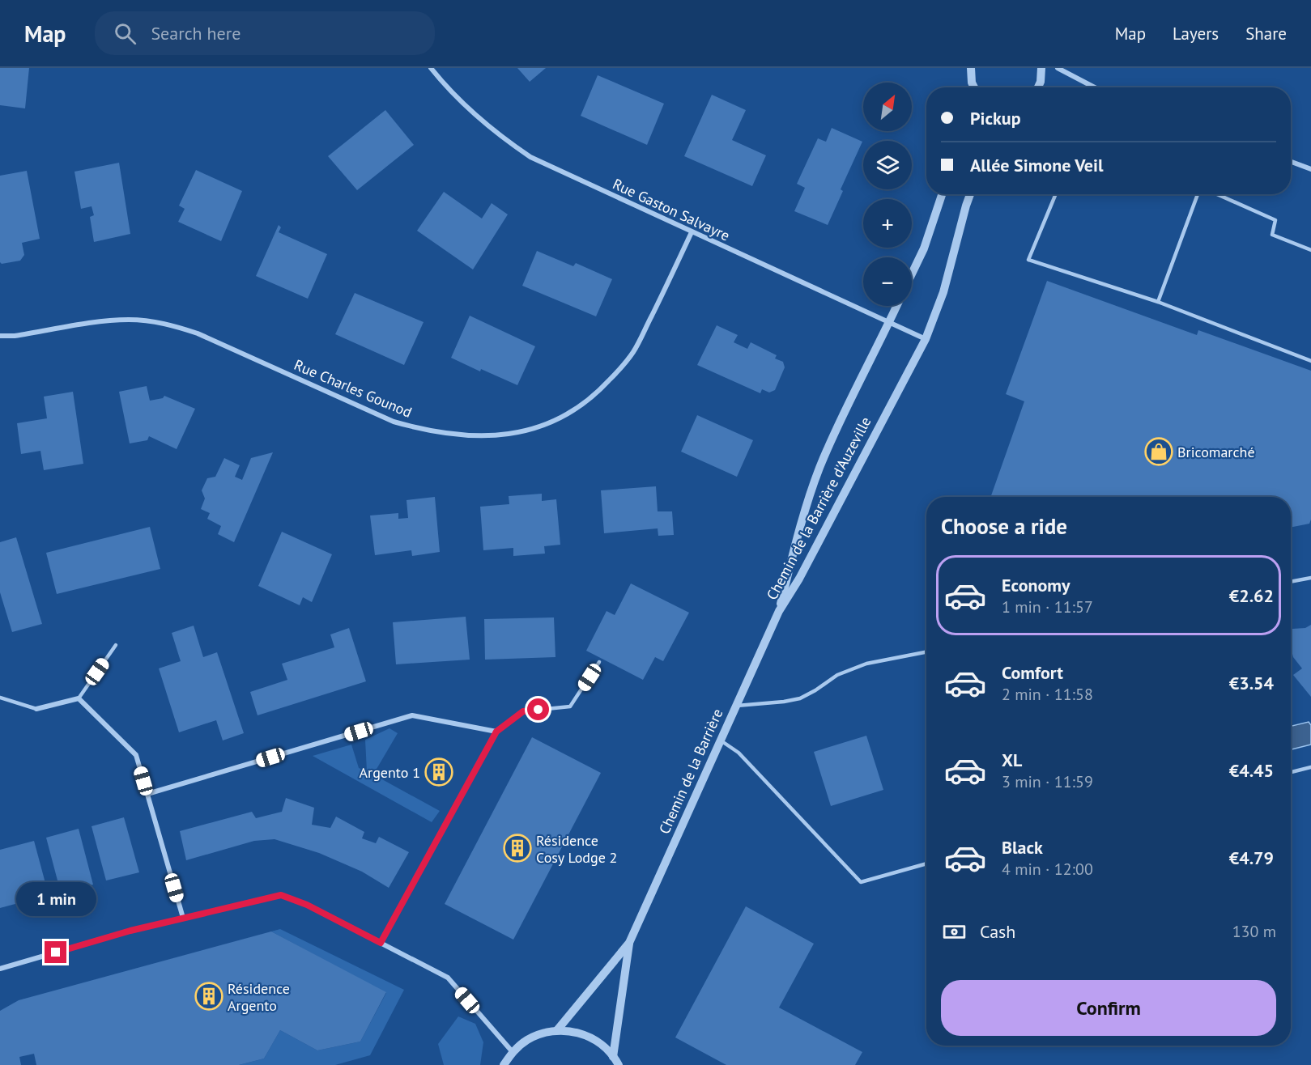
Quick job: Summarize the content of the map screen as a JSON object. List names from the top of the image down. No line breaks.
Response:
{"streets":{"street":["Rue Gaston Salvayre","Rue Charles Gounod","Chemin de la Barrière d'Auzeville","Chemin de la Barrière"]},"crossings":[["Rue Gaston Salvayre","Rue Charles Gounod"],["Rue Gaston Salvayre","Chemin de la Barrière d'Auzeville"],["Chemin de la Barrière d'Auzeville","Chemin de la Barrière"]],"places":{"shop":["Bricomarché"],"building":["Argento 1","Résidence Cosy Lodge 2","Résidence Argento"]},"north":"top right","page":{"header":"Map","search":"Search here","nav":["Map","Layers","Share"],"map_buttons":["+","−"],"banner":["Pickup","Allée Simone Veil"],"heading":"Choose a ride","list":[{"name":"Economy","note":"1 min · 11:57","value":"€2.62"},{"name":"Comfort","note":"2 min · 11:58","value":"€3.54"},{"name":"XL","note":"3 min · 11:59","value":"€4.45"},{"name":"Black","note":"4 min · 12:00","value":"€4.79"}],"bubble":"1 min","pay":["Cash","130 m"],"buttons":"Confirm"}}
